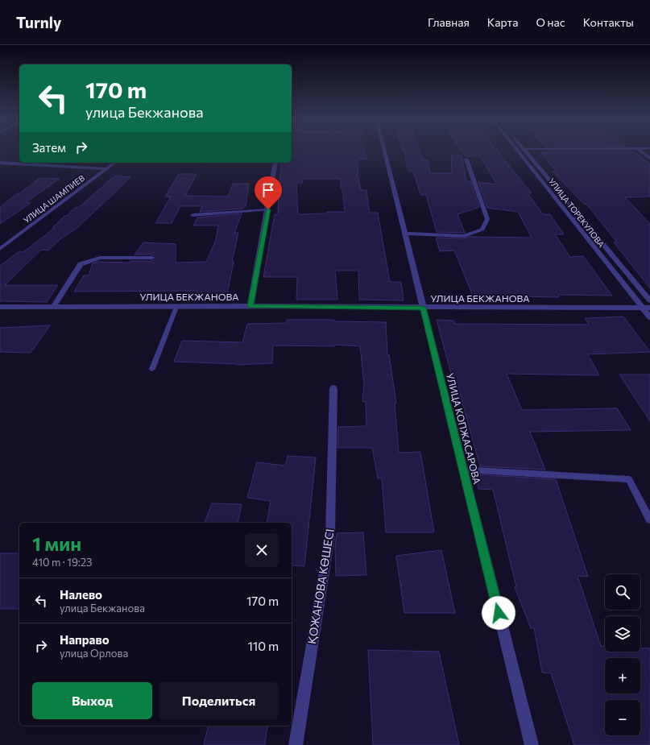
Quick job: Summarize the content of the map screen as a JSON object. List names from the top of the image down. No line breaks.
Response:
{"streets":{"street":["УЛИЦА ШАМПИЕВ","УЛИЦА ТОРЕКУЛОВА","УЛИЦА БЕКЖАНОВА","УЛИЦА КОПЖАСАРОВА","ҚОЖАНОВА КӨШЕСІ"]},"crossings":[["УЛИЦА ТОРЕКУЛОВА","УЛИЦА БЕКЖАНОВА"],["УЛИЦА БЕКЖАНОВА","УЛИЦА КОПЖАСАРОВА"]],"page":{"header":"Turnly","nav":["Главная","Карта","О нас","Контакты"],"turn":["170 m","улица Бекжанова"],"then":"Затем","heading":["1 мин","410 m · 19:23"],"map_buttons":["+","−"],"list":[{"name":"Налево","note":"улица Бекжанова","value":"170 m"},{"name":"Направо","note":"улица Орлова","value":"110 m"}],"buttons":["Выход","Поделиться"]}}
